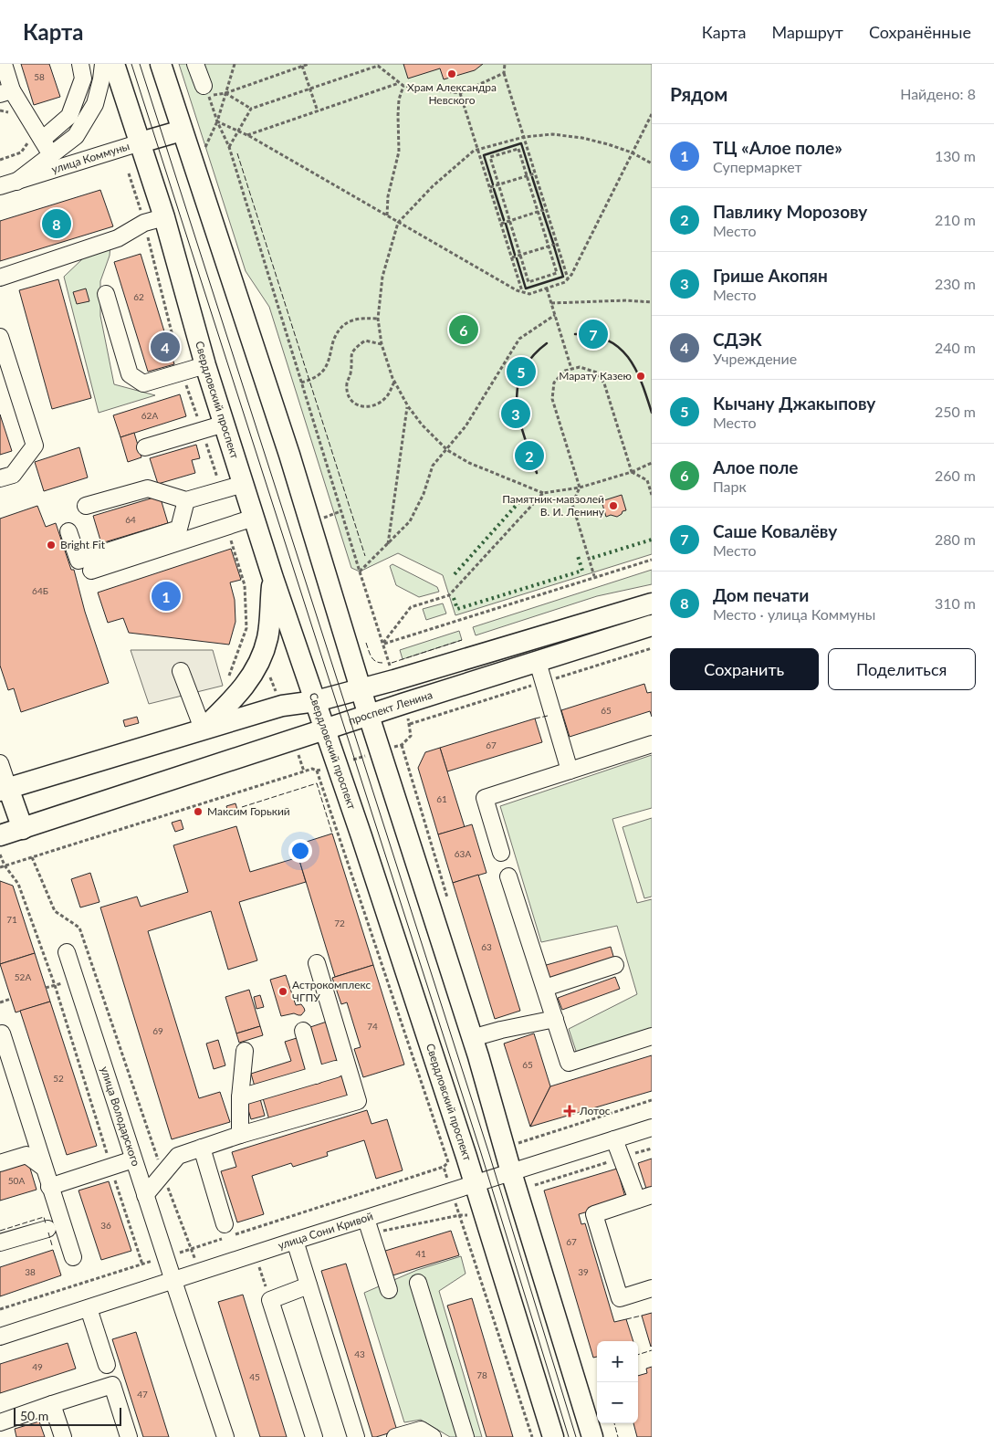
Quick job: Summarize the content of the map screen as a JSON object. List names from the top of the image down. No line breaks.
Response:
{"streets":{"main road":["улица Коммуны","Свердловский проспект","проспект Ленина"],"street":["улица Володарского","улица Сони Кривой"]},"crossings":[["улица Коммуны","Свердловский проспект"],["Свердловский проспект","проспект Ленина"],["Свердловский проспект","улица Сони Кривой"],["улица Володарского","улица Сони Кривой"]],"places":{"other":["Храм Александра Невского","Марату Казею","Памятник-мавзолей В. И. Ленину","Bright Fit","Максим Горький","Астрокомплекс ЧГПУ"],"health":["Лотос"]},"house_numbers":["58","62","62А","64","64Б","65","67","61","63А","71","72","63","52А","74","69","65","52","50А","36","67","41","38","39","43","49","78","45","47"],"scale_bar":"50 m","page":{"header":"Карта","nav":["Карта","Маршрут","Сохранённые"],"heading":["Рядом","Найдено: 8"],"list":[{"mark":"1","name":"ТЦ «Алое поле»","note":"Супермаркет","value":"130 m"},{"mark":"2","name":"Павлику Морозову","note":"Место","value":"210 m"},{"mark":"3","name":"Грише Акопян","note":"Место","value":"230 m"},{"mark":"4","name":"СДЭК","note":"Учреждение","value":"240 m"},{"mark":"5","name":"Кычану Джакыпову","note":"Место","value":"250 m"},{"mark":"6","name":"Алое поле","note":"Парк","value":"260 m"},{"mark":"7","name":"Саше Ковалёву","note":"Место","value":"280 m"},{"mark":"8","name":"Дом печати","note":"Место · улица Коммуны","value":"310 m"}],"pins":["8","6","7","4","5","3","2","1"],"buttons":["Сохранить","Поделиться"],"map_buttons":["+","−"],"scale":"50 m"}}
